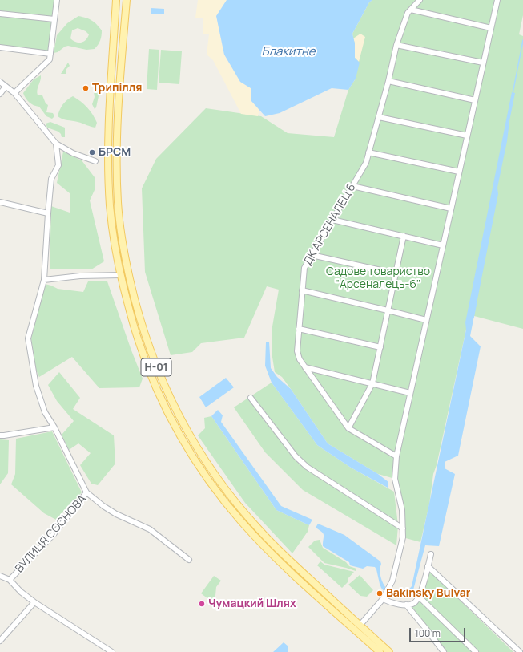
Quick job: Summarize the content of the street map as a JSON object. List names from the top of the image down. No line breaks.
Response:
{"streets":{"main road":["Н-01"],"street":["ДК АРСЕНАЛЕЦ 6","ВУЛИЦЯ СОСНОВА"]},"water":["Блакитне"],"parks":["Садове товариство \"Арсеналець-6\""],"places":["Трипілля","БРСМ","Bakinsky Bulvar","Чумацкий Шлях"],"scale_bar":"100 m"}
